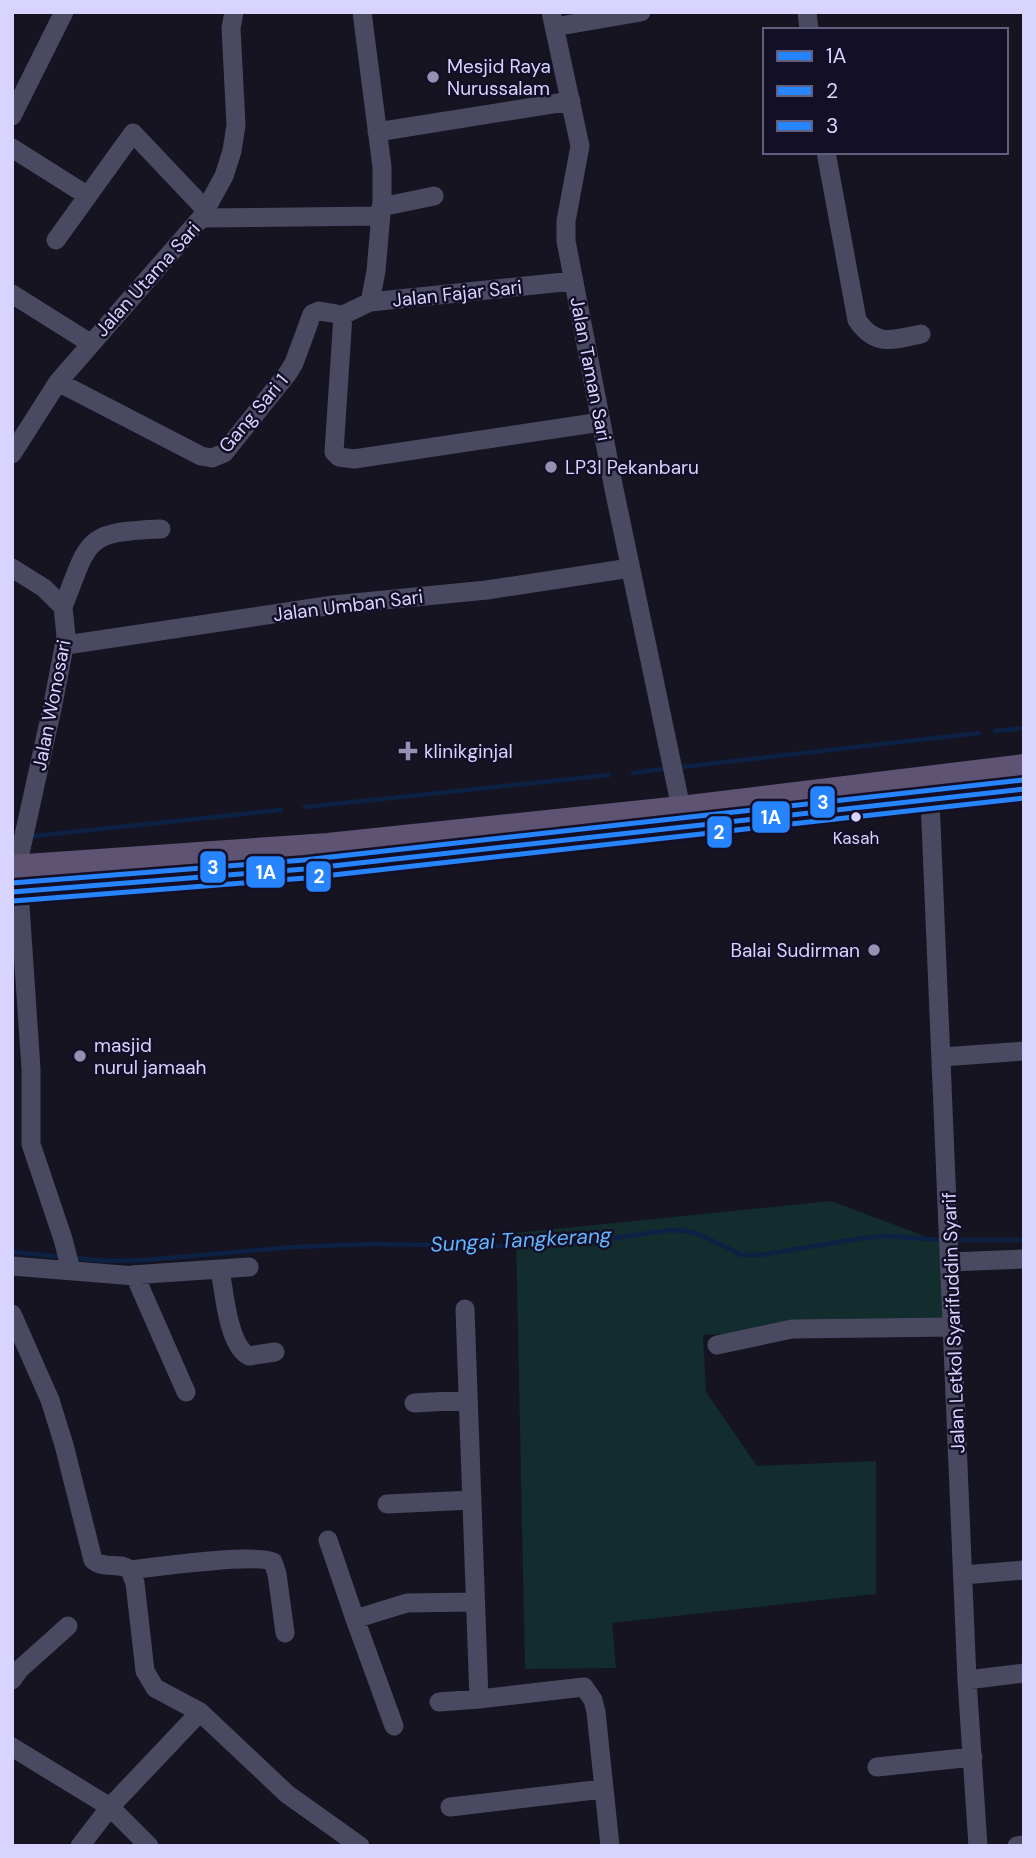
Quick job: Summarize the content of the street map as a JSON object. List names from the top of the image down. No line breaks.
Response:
{"streets":{"street":["Jalan Utama Sari","Jalan Fajar Sari","Jalan Taman Sari","Gang Sari 1","Jalan Umban Sari","Jalan Wonosari","Jalan Letkol Syarifuddin Syarif"]},"crossings":[["Jalan Utama Sari","Gang Sari 1"],["Jalan Fajar Sari","Jalan Taman Sari"],["Jalan Fajar Sari","Gang Sari 1"],["Jalan Taman Sari","Jalan Umban Sari"],["Jalan Umban Sari","Jalan Wonosari"]],"water":["Sungai Tangkerang"],"places":{"other":["Mesjid Raya Nurussalam","LP3I Pekanbaru","Kasah","Balai Sudirman","masjid nurul jamaah"],"health":["klinikginjal"]},"lines":["transit line 3","transit line 1A","transit line 2"],"legend":["1A","2","3"]}
